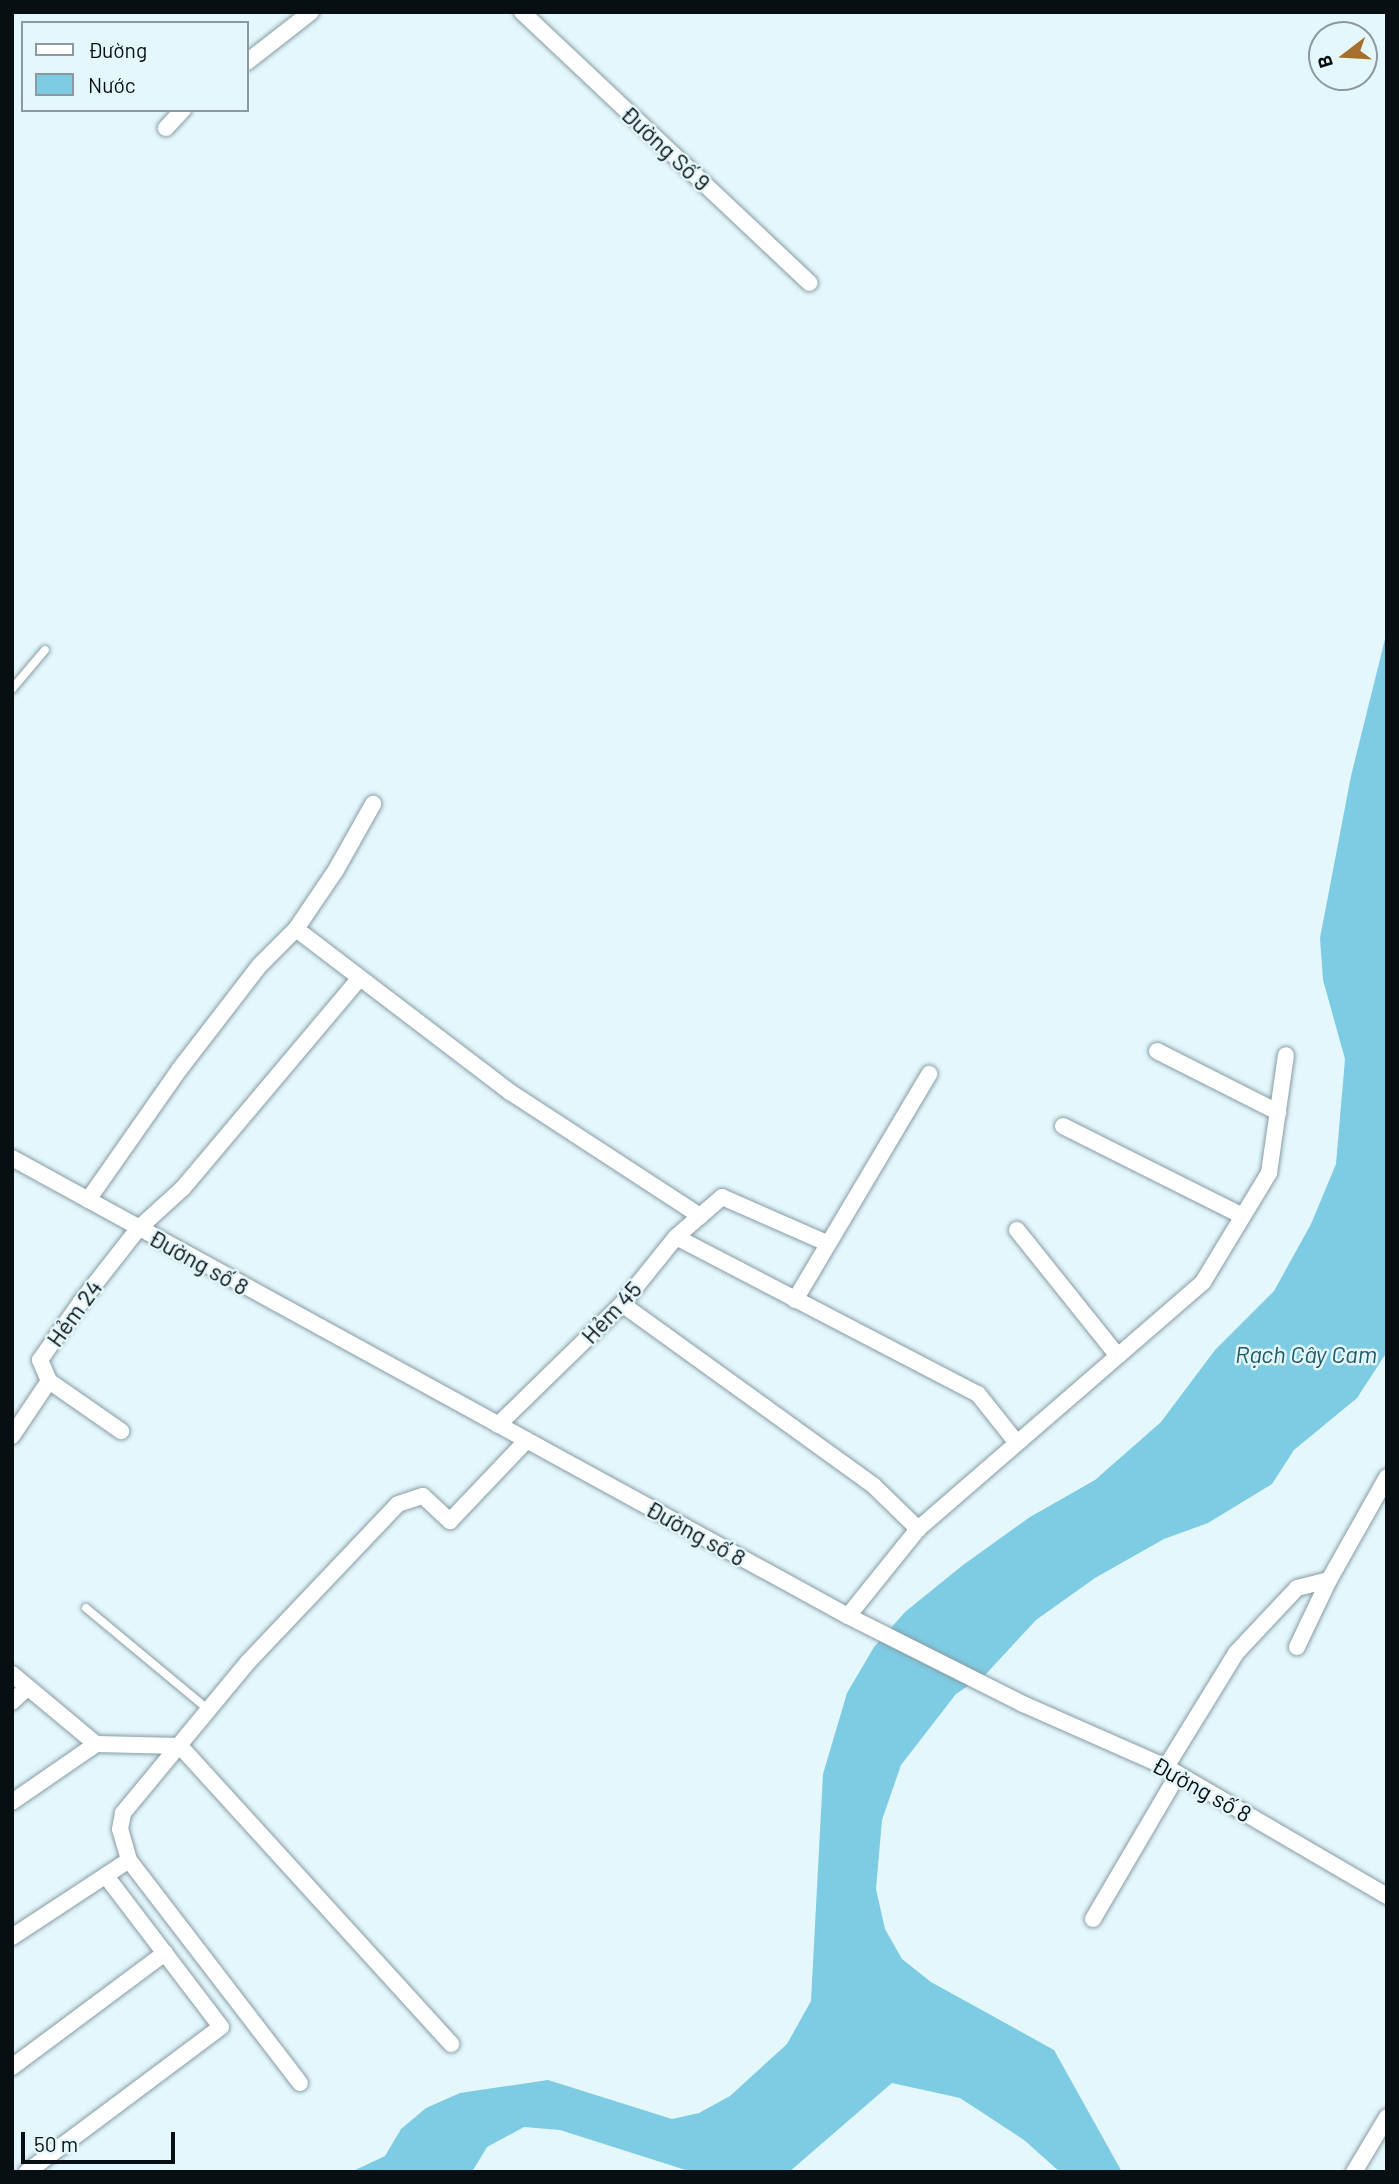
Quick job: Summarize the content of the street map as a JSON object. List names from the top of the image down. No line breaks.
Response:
{"streets":{"street":["Đường Số 9","Đường số 8","Hẻm 45","Hẻm 24"]},"crossings":[["Đường số 8","Hẻm 45"],["Đường số 8","Hẻm 24"]],"water":["Rạch Cây Cam"],"legend":["Đường","Nước"],"scale_bar":"50 m","north":"left"}
